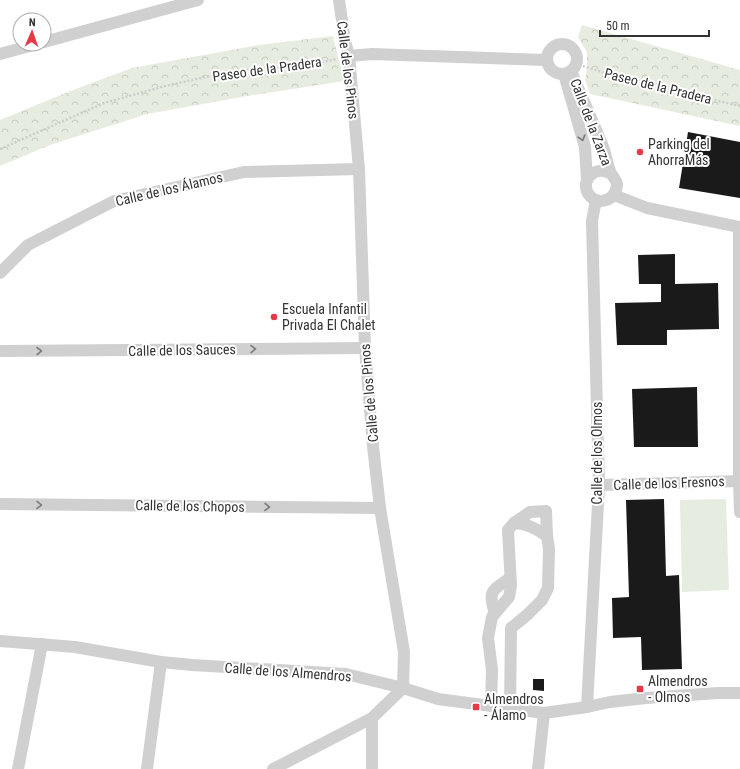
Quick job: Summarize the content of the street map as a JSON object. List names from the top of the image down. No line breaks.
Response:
{"streets":{"street":["Calle de los Pinos","Calle de la Zarza","Calle de los Álamos","Calle de los Sauces","Calle de los Olmos","Calle de los Fresnos","Calle de los Chopos","Calle de los Almendros"],"path":["Paseo de la Pradera"]},"crossings":[["Paseo de la Pradera","Calle de los Pinos"],["Paseo de la Pradera","Calle de la Zarza"],["Calle de los Pinos","Calle de los Álamos"],["Calle de los Pinos","Calle de los Sauces"],["Calle de los Pinos","Calle de los Chopos"],["Calle de los Pinos","Calle de los Almendros"],["Calle de la Zarza","Calle de los Olmos"],["Calle de los Olmos","Calle de los Fresnos"],["Calle de los Olmos","Calle de los Almendros"]],"one_way":["Calle de los Sauces","Calle de los Chopos"],"places":{"other":["Parking del AhorraMás","Escuela Infantil Privada El Chalet"],"transit":["Almendros - Olmos","Almendros - Álamo"]},"scale_bar":"50 m","north":"top"}
